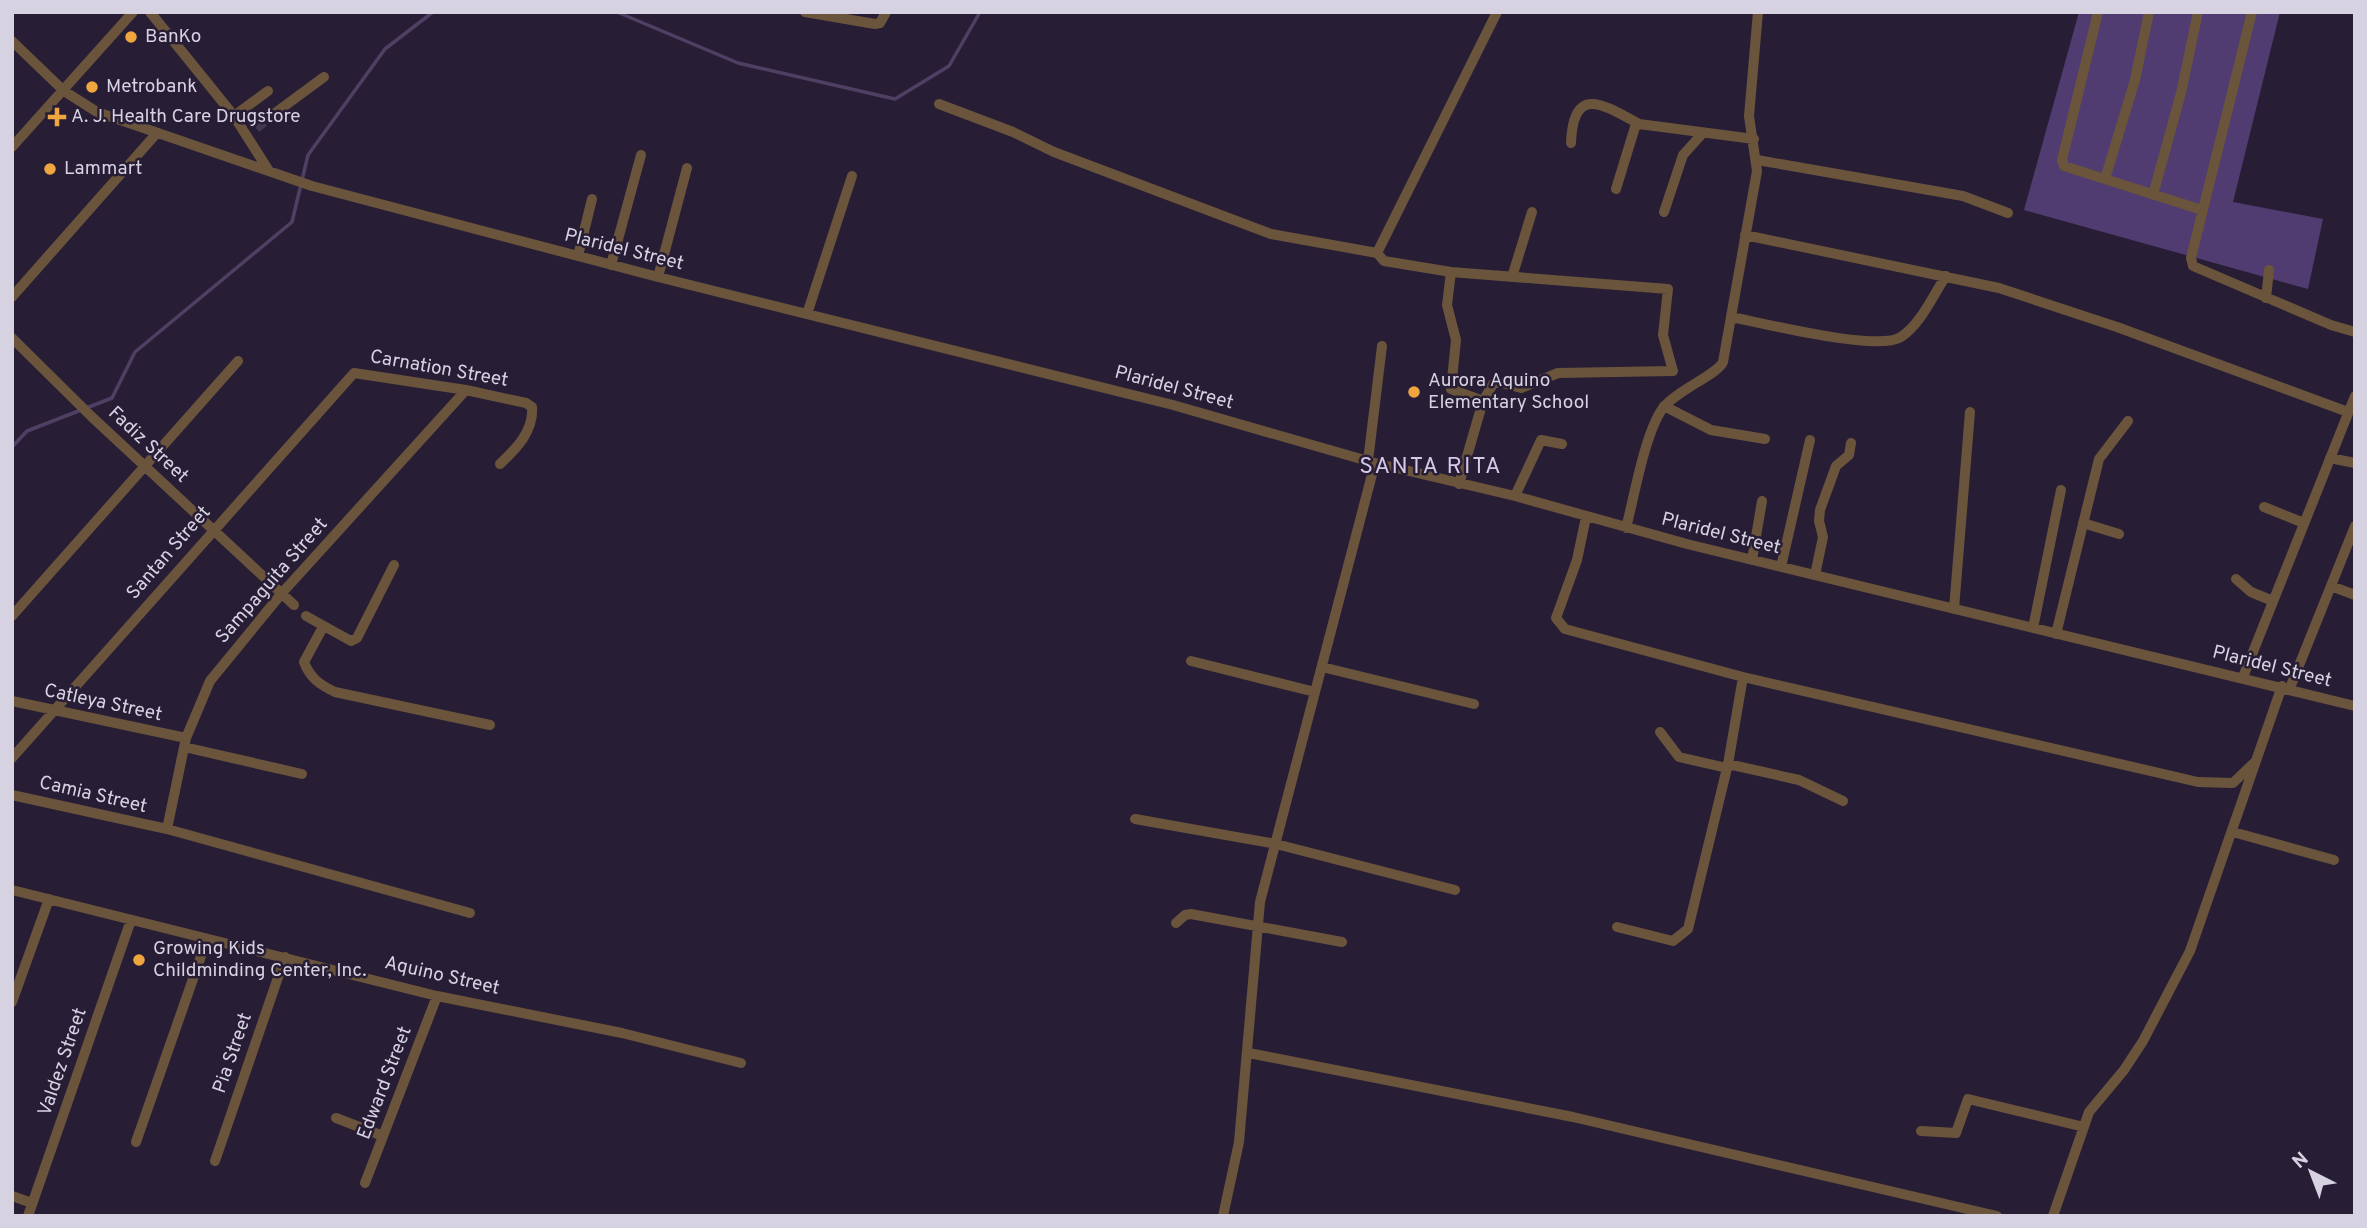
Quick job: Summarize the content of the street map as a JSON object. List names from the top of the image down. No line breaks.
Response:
{"streets":{"street":["Plaridel Street","Carnation Street","Fadiz Street","Santan Street","Sampaguita Street","Catleya Street","Camia Street","Aquino Street","Pia Street","Valdez Street","Edward Street"]},"crossings":[["Carnation Street","Santan Street"],["Carnation Street","Sampaguita Street"],["Fadiz Street","Santan Street"],["Fadiz Street","Sampaguita Street"],["Santan Street","Catleya Street"],["Sampaguita Street","Catleya Street"],["Sampaguita Street","Camia Street"],["Aquino Street","Pia Street"],["Aquino Street","Valdez Street"],["Aquino Street","Edward Street"]],"districts":["SANTA RITA"],"places":{"other":["BanKo","Metrobank","Lammart","Aurora Aquino Elementary School","Growing Kids Childminding Center, Inc."],"health":["A. J. Health Care Drugstore"]},"north":"top left"}
